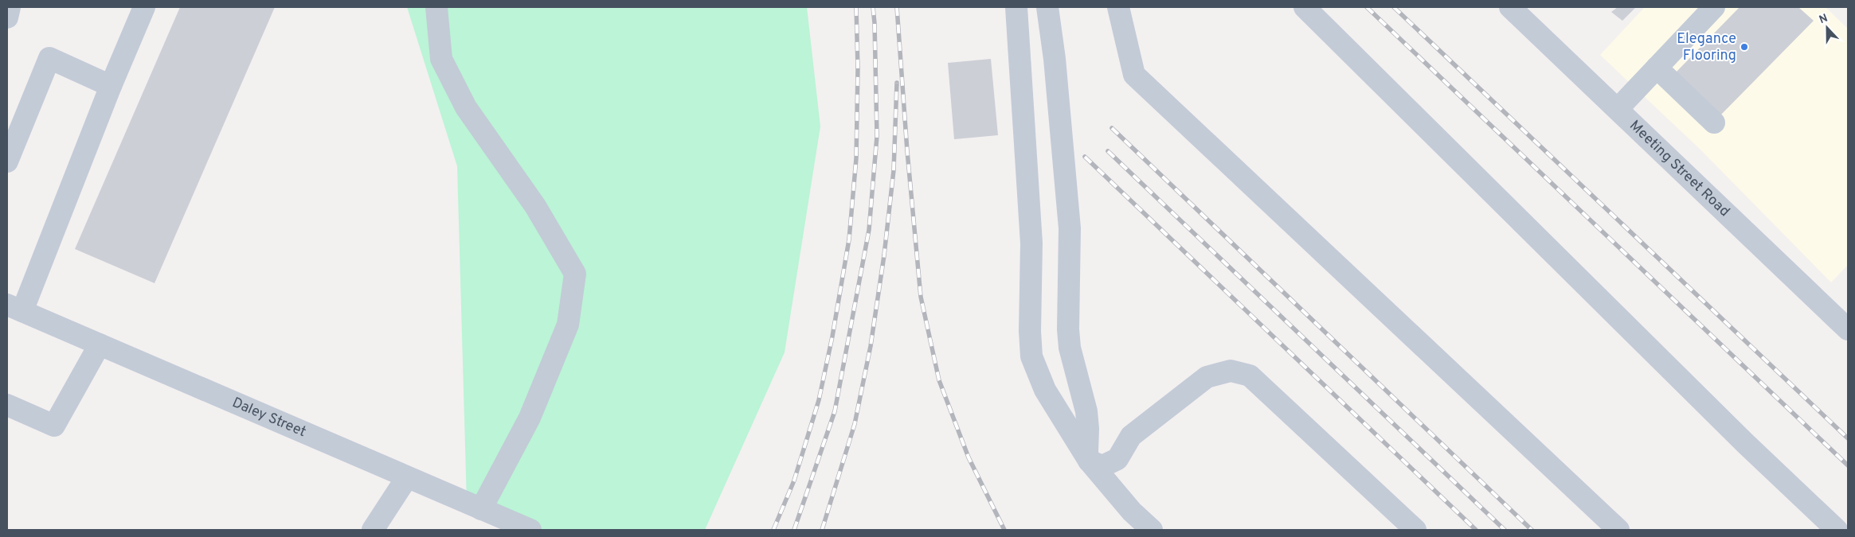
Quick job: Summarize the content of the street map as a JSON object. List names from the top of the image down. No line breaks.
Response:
{"streets":{"street":["Meeting Street Road","Daley Street"]},"places":["Elegance Flooring"],"north":"top"}
